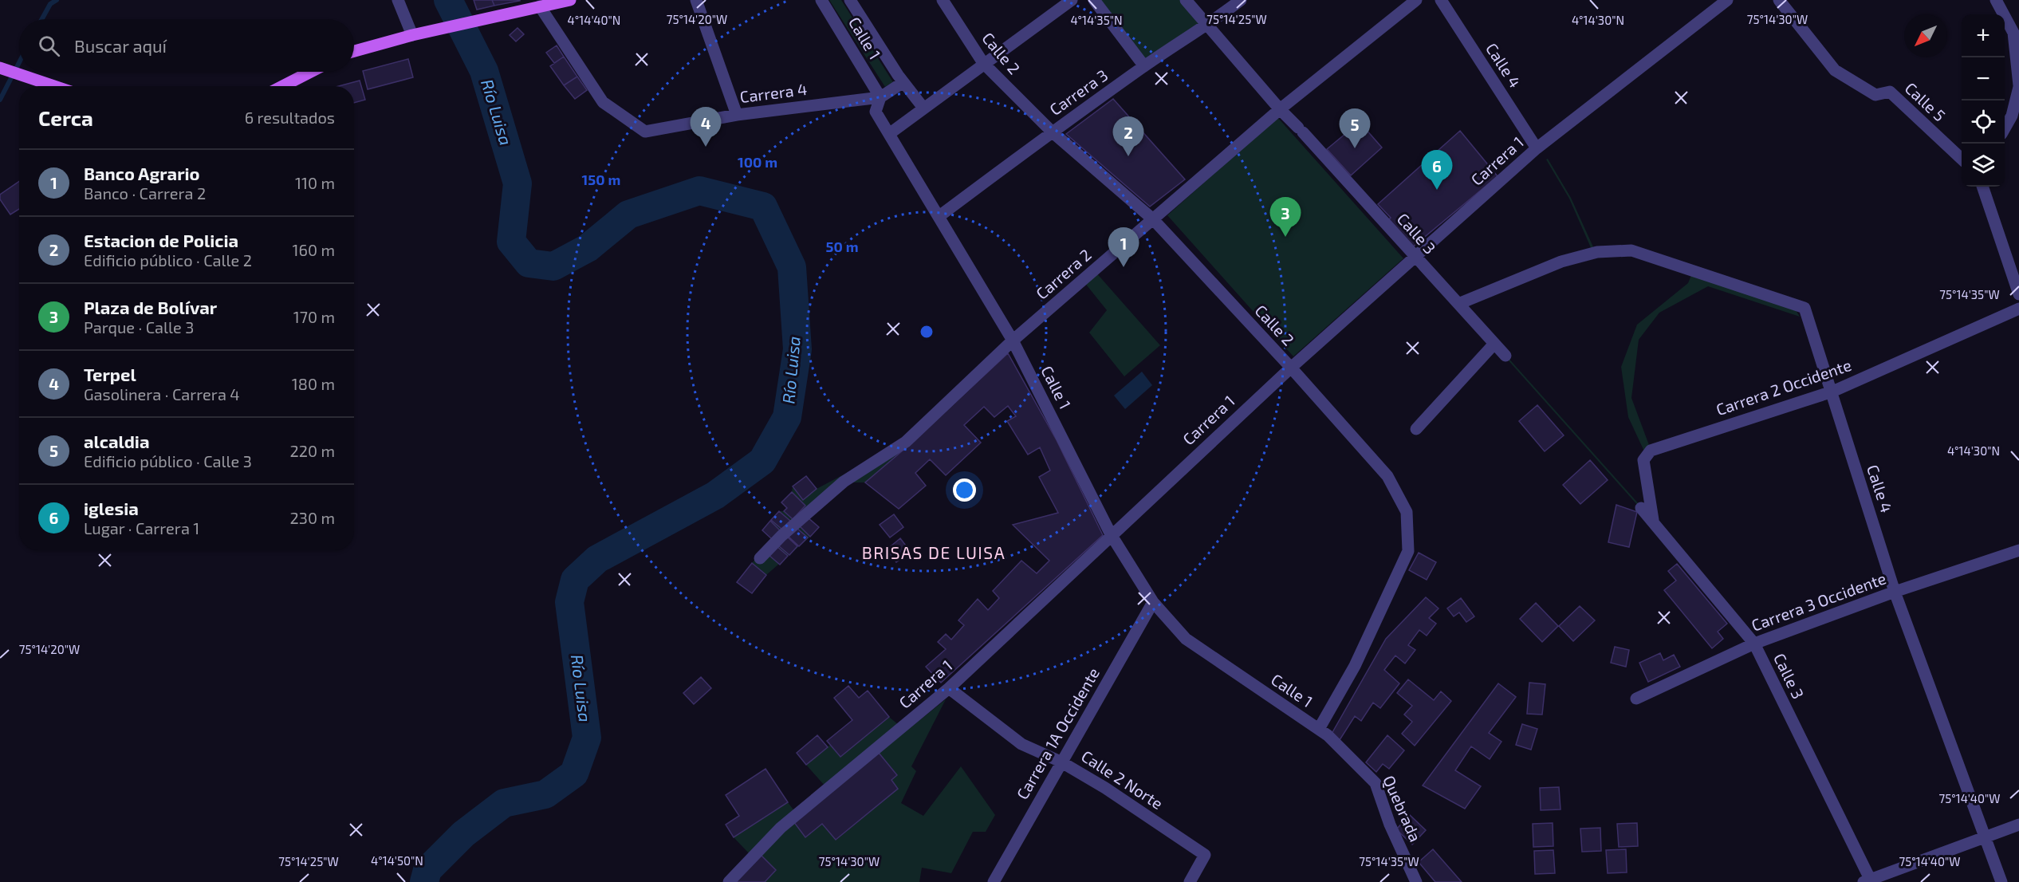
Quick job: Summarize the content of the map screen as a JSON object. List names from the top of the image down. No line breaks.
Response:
{"streets":{"street":["Calle 1","Calle 2","Calle 4","Carrera 3","Carrera 4","Calle 5","Carrera 1","Calle 3","Carrera 2","Carrera 2 Occidente","Carrera 3 Occidente","Carrera 1A Occidente","Calle 2 Norte","Quebrada"]},"crossings":[["Calle 1","Calle 2"],["Calle 1","Carrera 3"],["Calle 1","Carrera 4"],["Calle 1","Carrera 1"],["Calle 1","Carrera 2"],["Calle 1","Carrera 1A Occidente"],["Calle 1","Quebrada"],["Calle 2","Carrera 3"],["Calle 2","Carrera 1"],["Calle 2","Carrera 2"],["Calle 2","Quebrada"],["Calle 4","Carrera 1"],["Calle 4","Calle 3"],["Calle 4","Carrera 2 Occidente"],["Calle 4","Carrera 3 Occidente"],["Carrera 3","Calle 3"],["Carrera 1","Calle 3"],["Carrera 1","Calle 2 Norte"],["Calle 3","Carrera 2"],["Calle 3","Carrera 2 Occidente"],["Calle 3","Carrera 3 Occidente"],["Carrera 1A Occidente","Calle 2 Norte"]],"districts":["BRISAS DE LUISA"],"water":["Río Luisa"],"north":"bottom left","page":{"map_buttons":["+","−"],"search":"Buscar aquí","heading":["Cerca","6 resultados"],"pins":["4","5","2","6","3","1"],"list":[{"mark":"1","name":"Banco Agrario","note":"Banco · Carrera 2","value":"110 m"},{"mark":"2","name":"Estacion de Policia","note":"Edificio público · Calle 2","value":"160 m"},{"mark":"3","name":"Plaza de Bolívar","note":"Parque · Calle 3","value":"170 m"},{"mark":"4","name":"Terpel","note":"Gasolinera · Carrera 4","value":"180 m"},{"mark":"5","name":"alcaldia","note":"Edificio público · Calle 3","value":"220 m"},{"mark":"6","name":"iglesia","note":"Lugar · Carrera 1","value":"230 m"}]},"coordinates":["75°14'20\"W","75°14'25\"W","75°14'30\"W","4°14'40\"N","4°14'35\"N","4°14'30\"N","75°14'35\"W","75°14'40\"W","4°14'50\"N"],"rings":["100 m","150 m","50 m"]}
